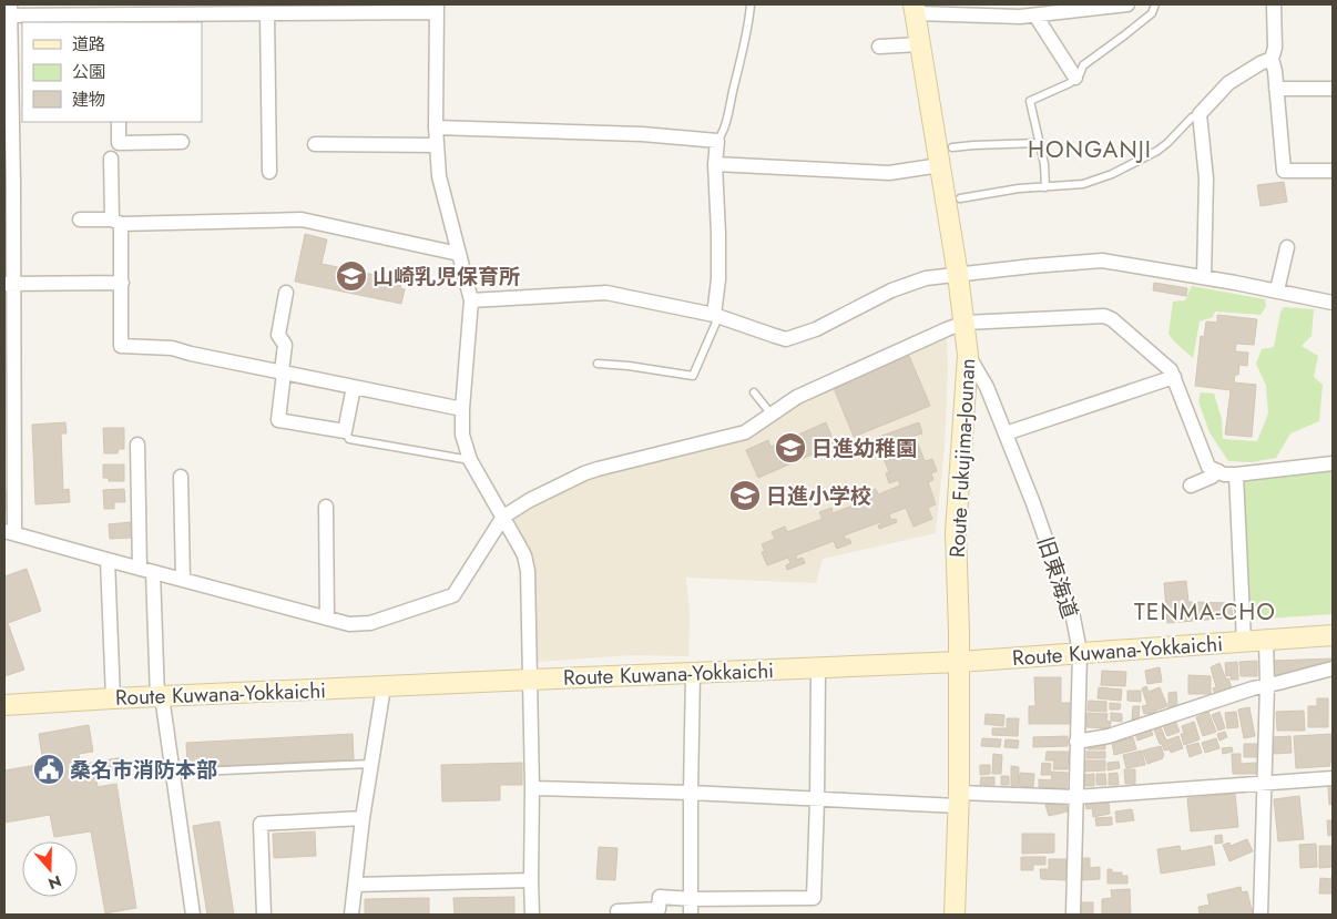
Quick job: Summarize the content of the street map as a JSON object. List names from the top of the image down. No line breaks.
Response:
{"streets":{"main road":["Route Fukujima-Jounan","Route Kuwana-Yokkaichi"],"street":["旧東海道"]},"crossings":[["Route Fukujima-Jounan","旧東海道"],["Route Fukujima-Jounan","Route Kuwana-Yokkaichi"],["旧東海道","Route Kuwana-Yokkaichi"]],"districts":["HONGANJI","TENMA-CHO"],"places":{"school or university":["山崎乳児保育所","日進幼稚園","日進小学校"],"public building":["桑名市消防本部"]},"legend":["道路","公園","建物"],"north":"bottom"}
